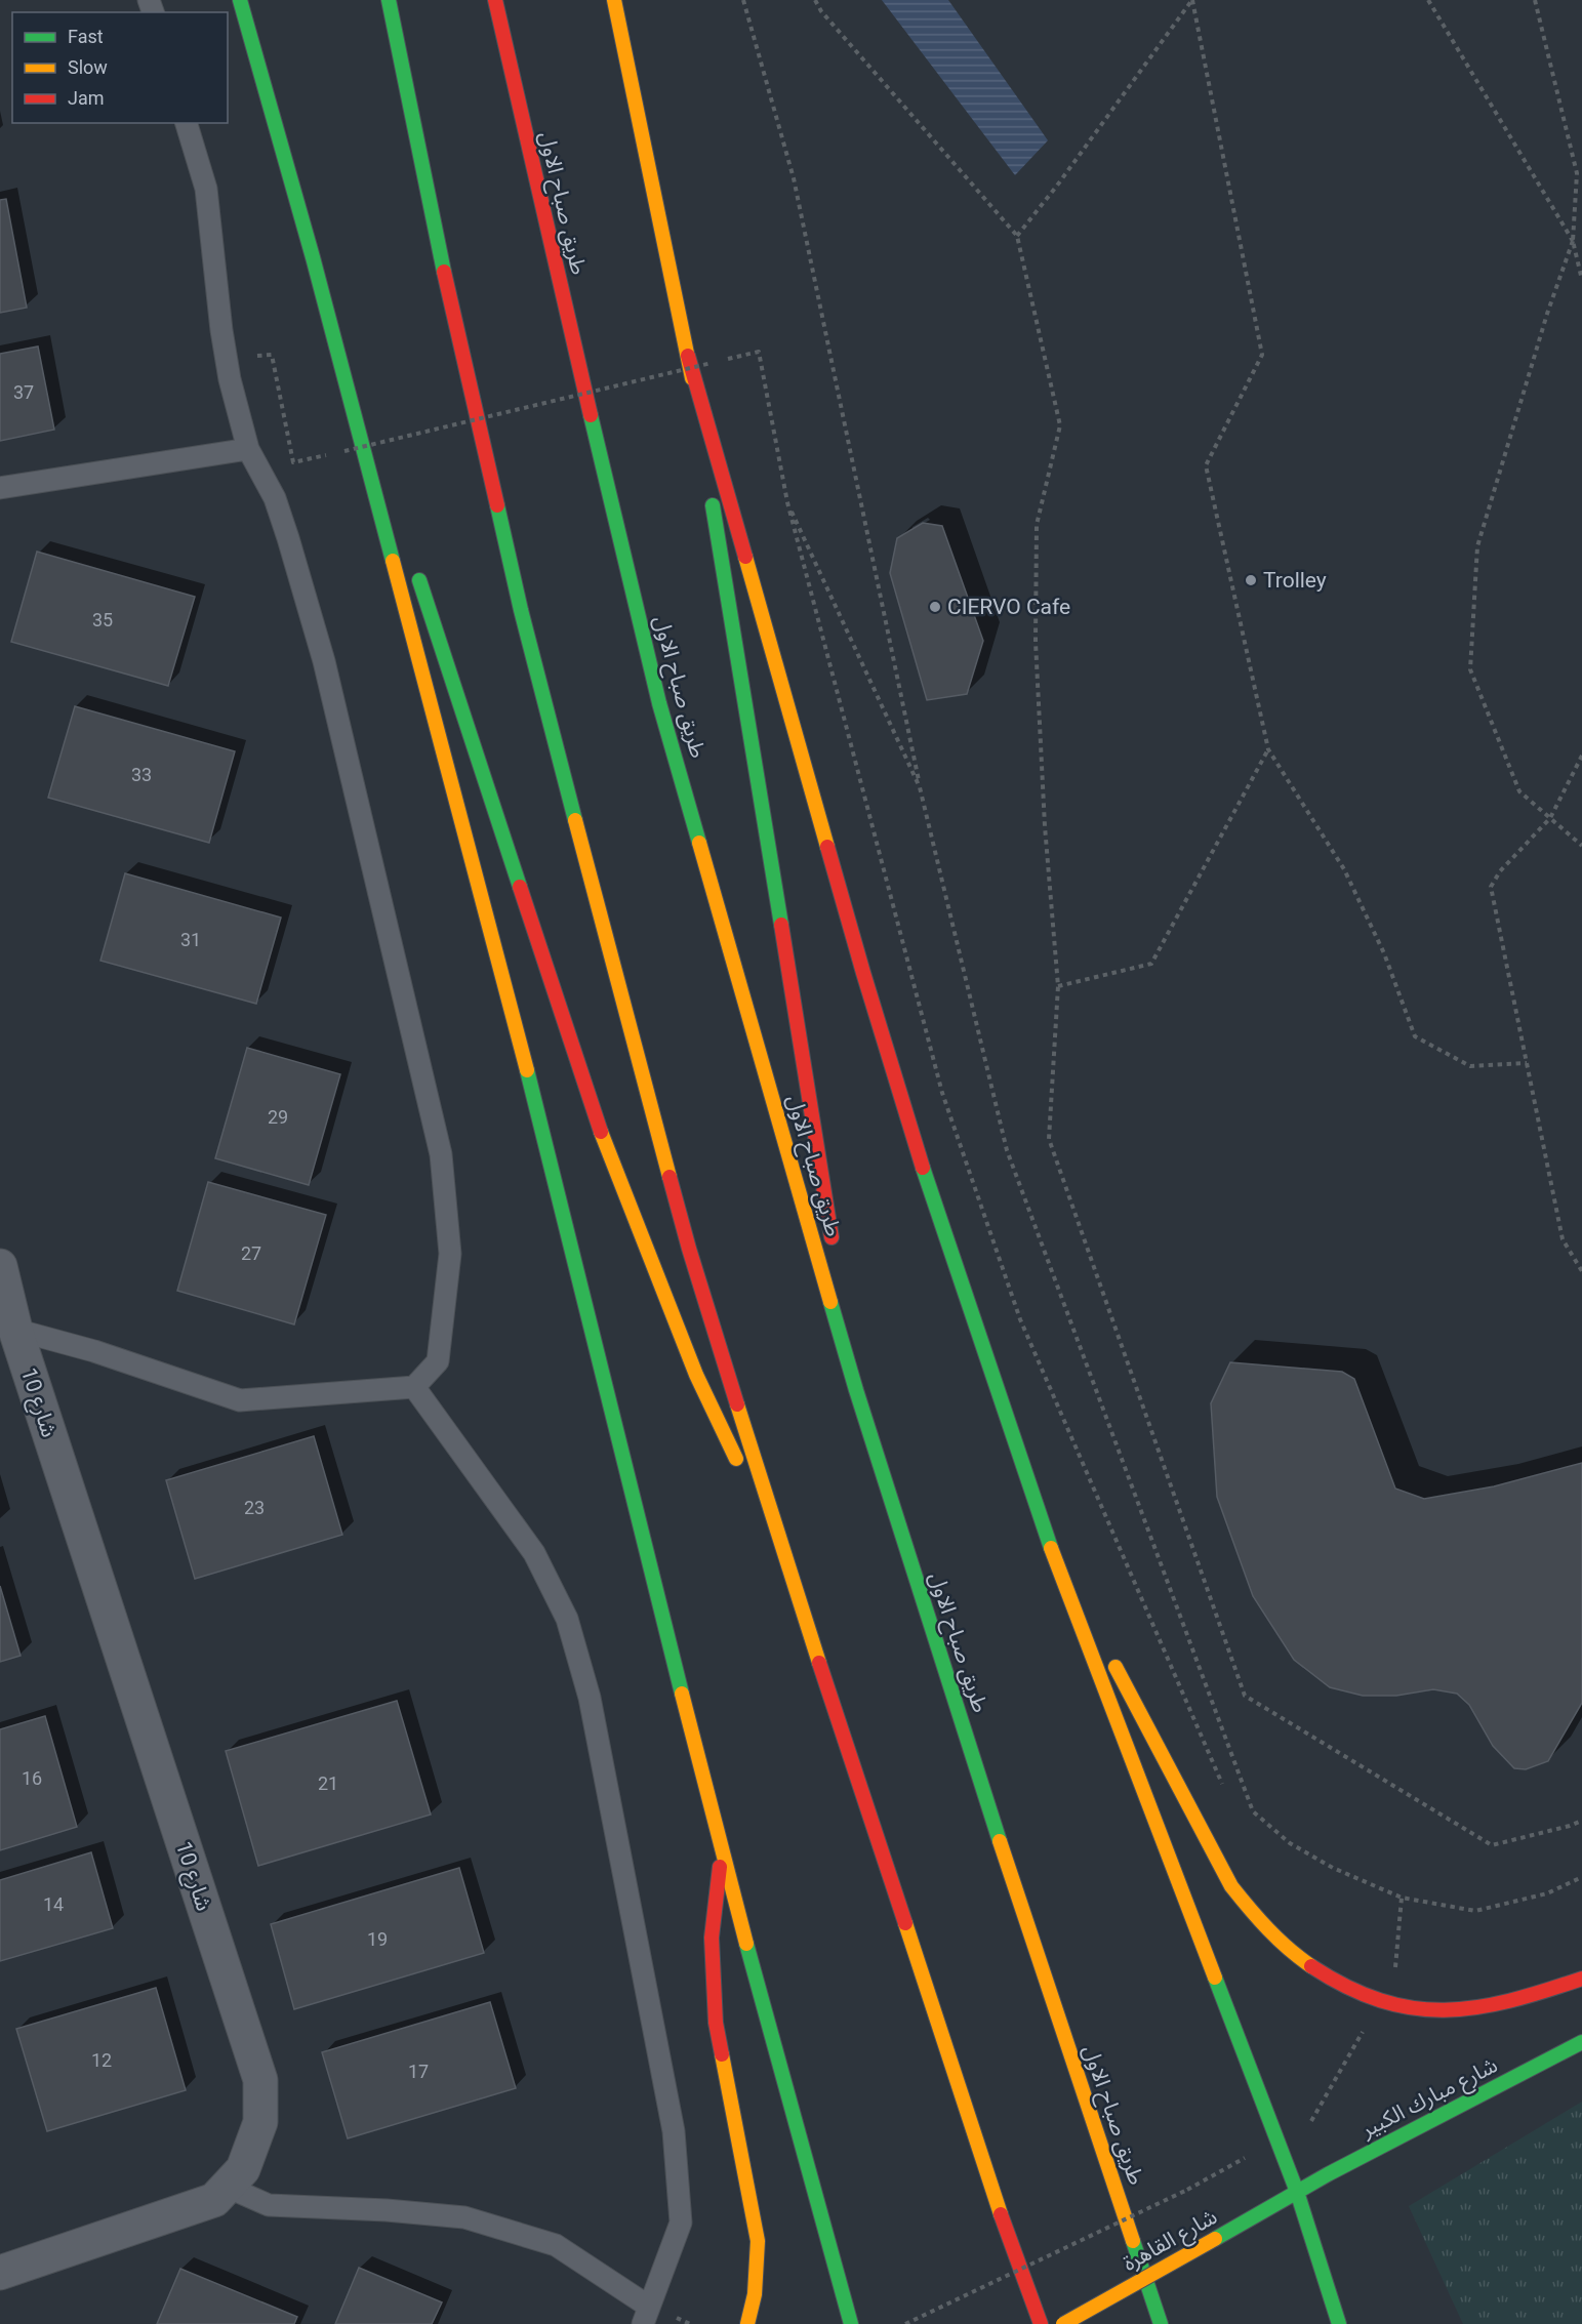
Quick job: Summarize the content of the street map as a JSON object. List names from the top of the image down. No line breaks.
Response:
{"streets":{"main road":["طريق صباح الاول","شارع مبارك الكبير","شارع القاهرة"],"street":["شارع 10"]},"crossings":[["شارع مبارك الكبير","شارع القاهرة"]],"places":["Trolley","CIERVO Cafe"],"house_numbers":["37","35","33","31","29","27","23","16","21","14","19","12","17"],"legend":["Fast","Slow","Jam"]}
